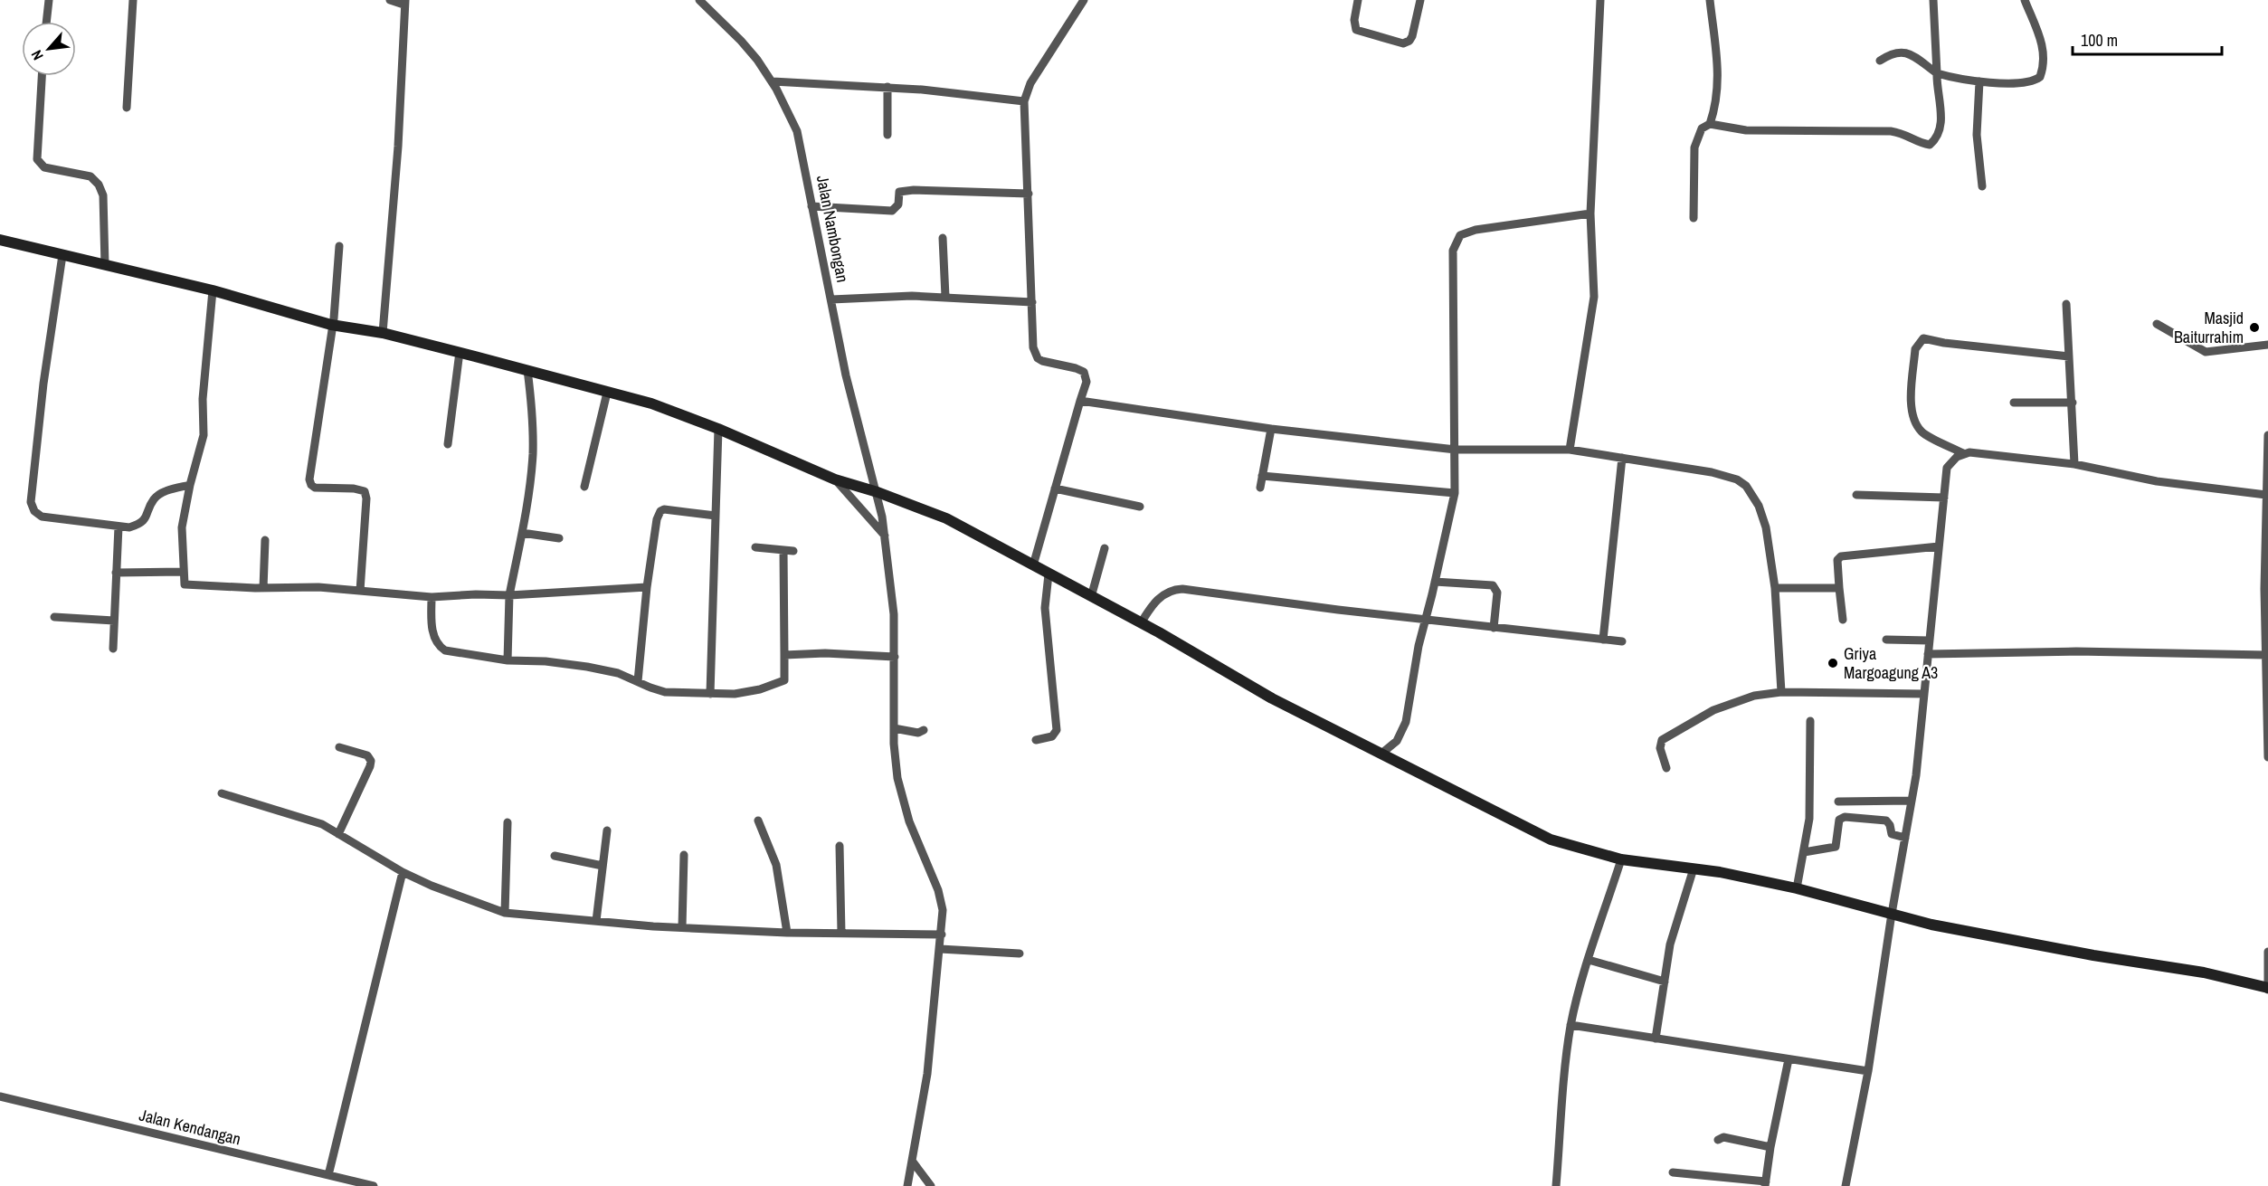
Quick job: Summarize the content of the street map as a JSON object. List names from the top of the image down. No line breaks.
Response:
{"streets":{"street":["Jalan Nambongan","Jalan Kendangan"]},"places":["Masjid Baiturrahim","Griya Margoagung A3"],"scale_bar":"100 m","north":"bottom left"}
